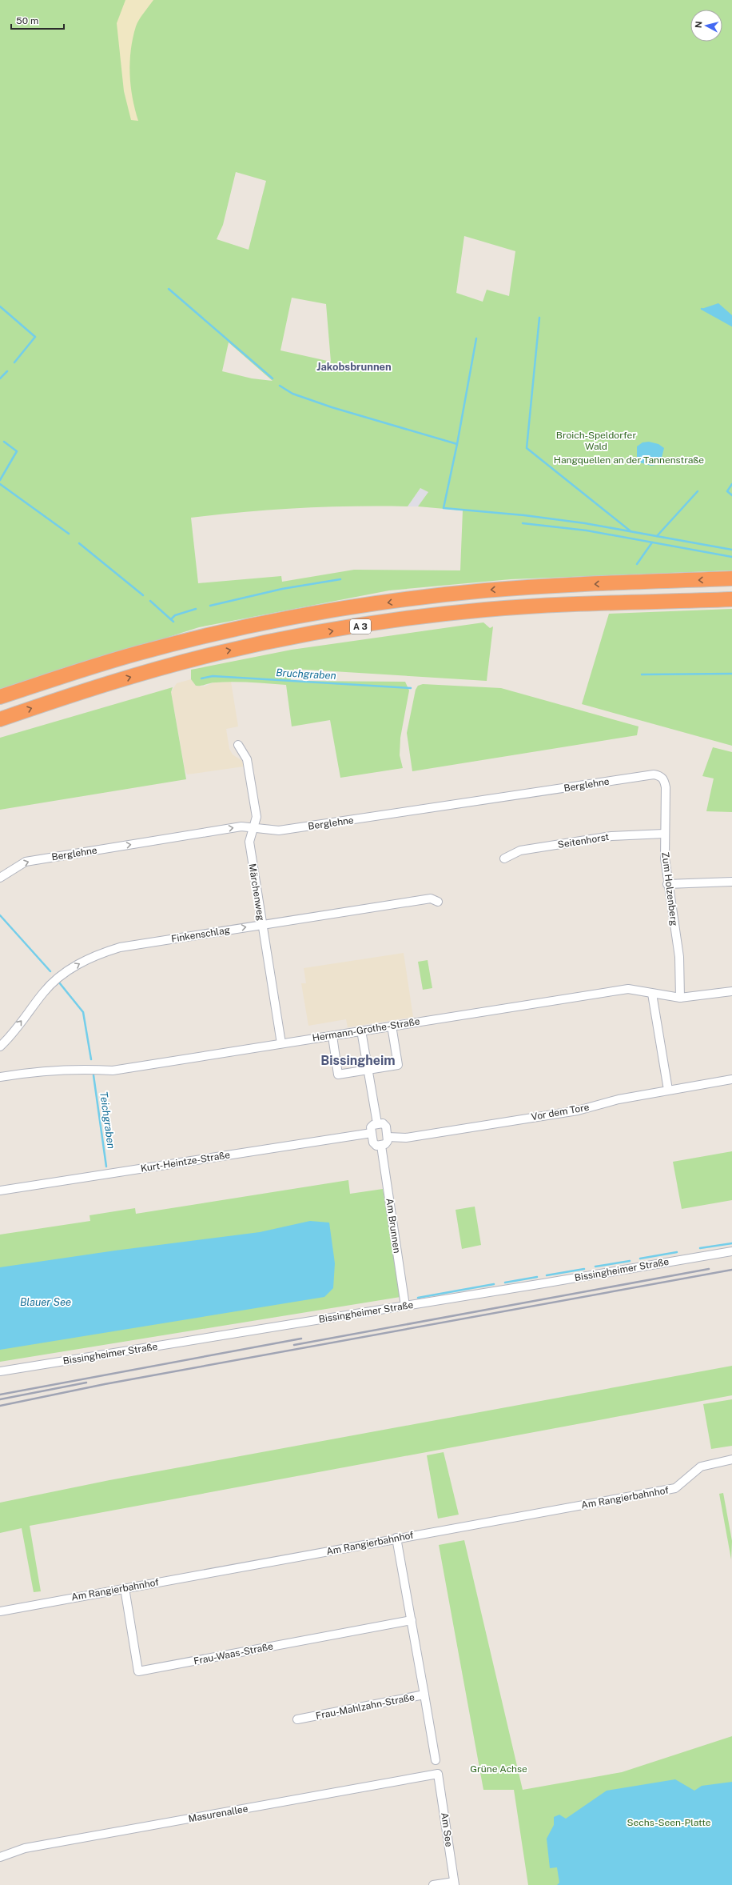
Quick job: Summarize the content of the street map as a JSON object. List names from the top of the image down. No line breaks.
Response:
{"streets":{"highway":["A 3"],"street":["Berglehne","Seitenhorst","Zum Holzenberg","Märchenweg","Finkenschlag","Hermann-Grothe-Straße","Vor dem Tore","Kurt-Heintze-Straße","Am Brunnen","Bissingheimer Straße","Am Rangierbahnhof","Frau-Waas-Straße","Frau-Mahlzahn-Straße","Masurenallee","Am See"]},"crossings":[["Berglehne","Zum Holzenberg"],["Berglehne","Märchenweg"],["Seitenhorst","Zum Holzenberg"],["Zum Holzenberg","Hermann-Grothe-Straße"],["Märchenweg","Finkenschlag"],["Märchenweg","Hermann-Grothe-Straße"],["Vor dem Tore","Kurt-Heintze-Straße"],["Vor dem Tore","Am Brunnen"],["Kurt-Heintze-Straße","Am Brunnen"],["Am Brunnen","Bissingheimer Straße"],["Am Rangierbahnhof","Frau-Waas-Straße"],["Masurenallee","Am See"]],"one_way":["Berglehne","Finkenschlag"],"districts":["Jakobsbrunnen","Bissingheim"],"water":["Bruchgraben","Teichgraben","Blauer See"],"parks":["Broich-Speldorfer Wald","Hangquellen an der Tannenstraße","Grüne Achse","Sechs-Seen-Platte"],"scale_bar":"50 m","north":"left"}
